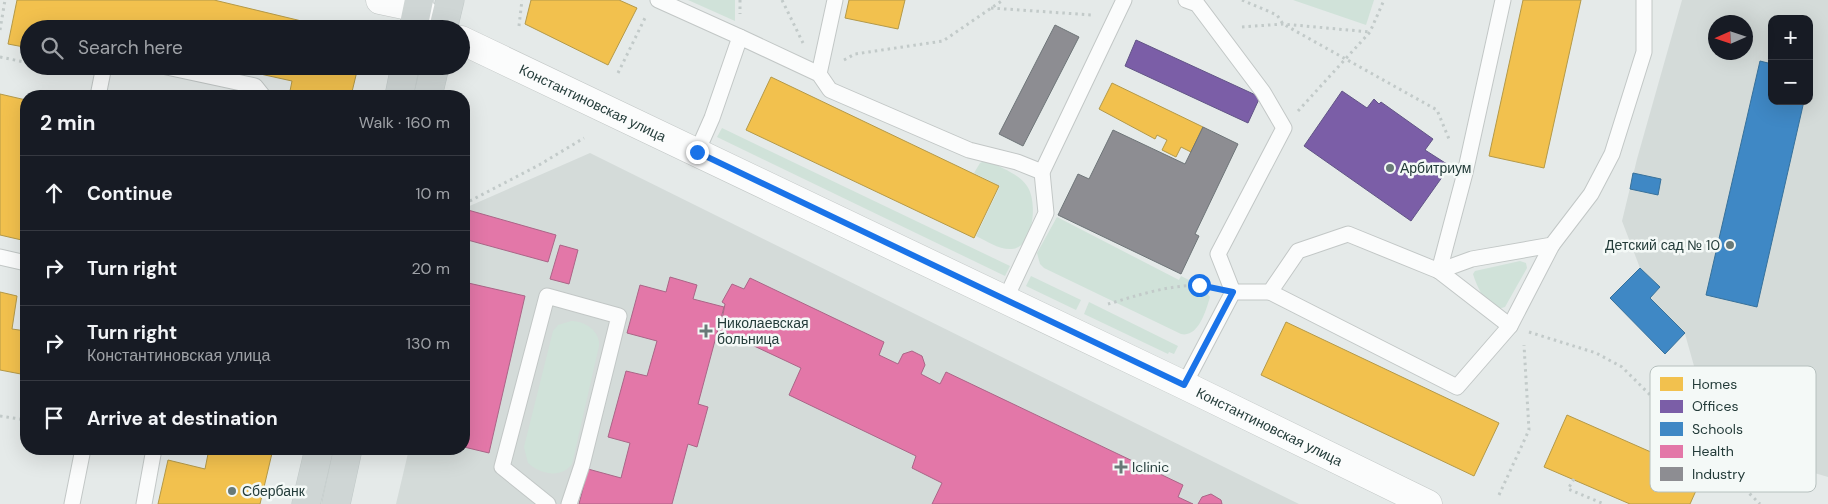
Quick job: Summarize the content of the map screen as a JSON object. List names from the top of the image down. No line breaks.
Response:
{"streets":{"street":["Константиновская улица"]},"places":{"other":["Арбитриум","Детский сад № 10","Сбербанк"],"health":["Николаевская больница","Iclinic"]},"legend":["Homes","Offices","Schools","Health","Industry"],"north":"left","page":{"map_buttons":["+","−"],"search":"Search here","heading":["2 min","Walk · 160 m"],"list":[["Continue","10 m"],["Turn right","20 m"],["Turn right","Константиновская улица","130 m"],"Arrive at destination"]}}
